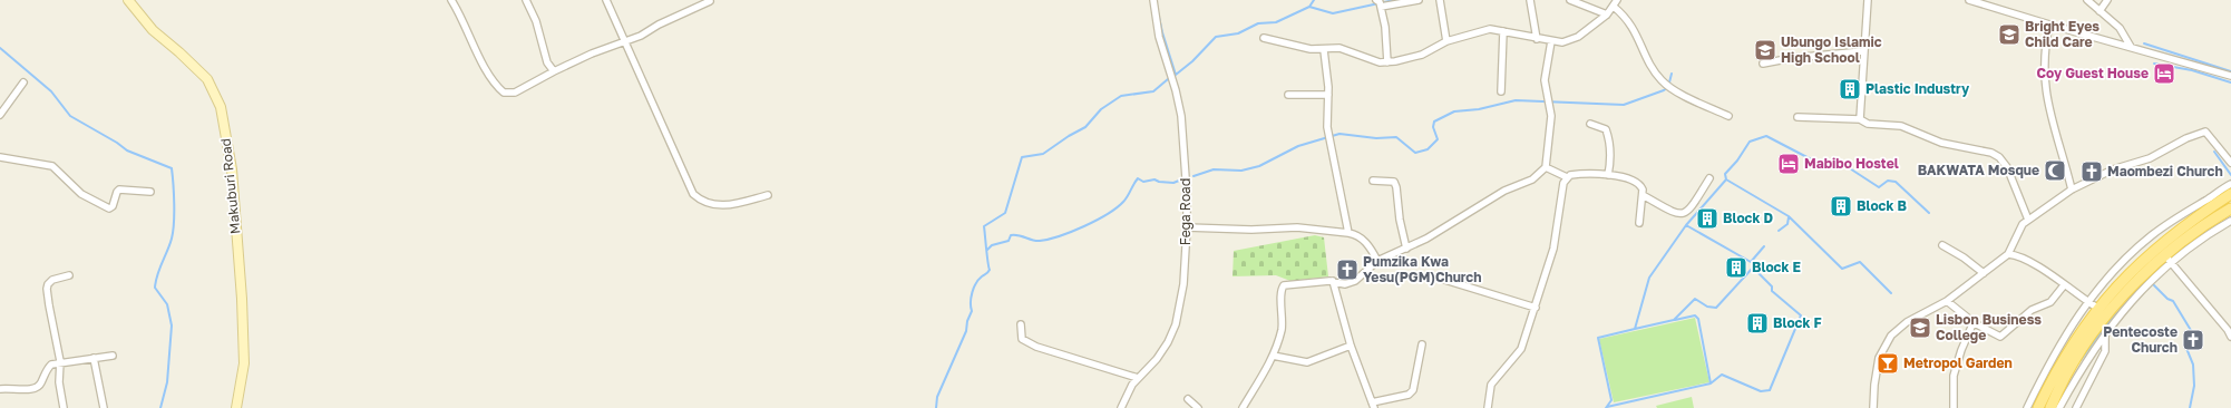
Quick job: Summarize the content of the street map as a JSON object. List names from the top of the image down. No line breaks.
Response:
{"streets":{"street":["Makuburi Road","Fega Road"]},"places":{"school or university":["Bright Eyes Child Care","Ubungo Islamic High School","Lisbon Business College"],"hotel":["Coy Guest House","Mabibo Hostel"],"building":["Plastic Industry","Block B","Block D","Block E","Block F"],"mosque":["BAKWATA Mosque"],"church":["Maombezi Church","Pumzika Kwa Yesu(PGM)Church","Pentecoste Church"],"bar":["Metropol Garden"]}}
